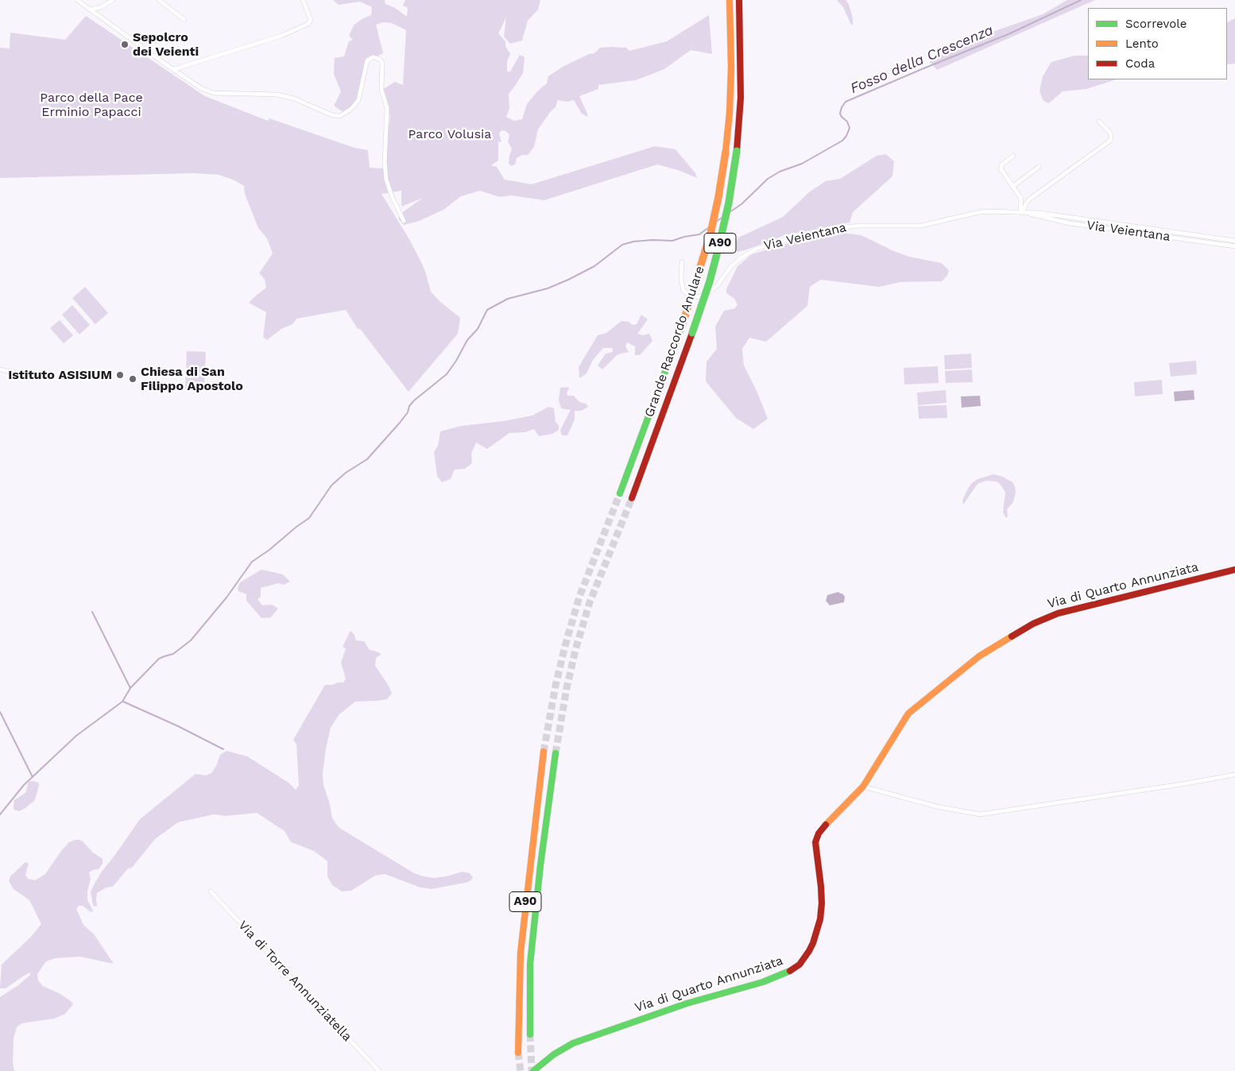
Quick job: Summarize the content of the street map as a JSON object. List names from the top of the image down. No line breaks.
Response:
{"streets":{"main road":["A90","Grande Raccordo Anulare","Via di Quarto Annunziata"],"street":["Via Veientana","Via di Torre Annunziatella"]},"water":["Fosso della Crescenza"],"parks":["Parco della Pace Erminio Papacci","Parco Volusia"],"places":["Sepolcro dei Veienti","Istituto ASISIUM","Chiesa di San Filippo Apostolo"],"legend":["Scorrevole","Lento","Coda"]}
